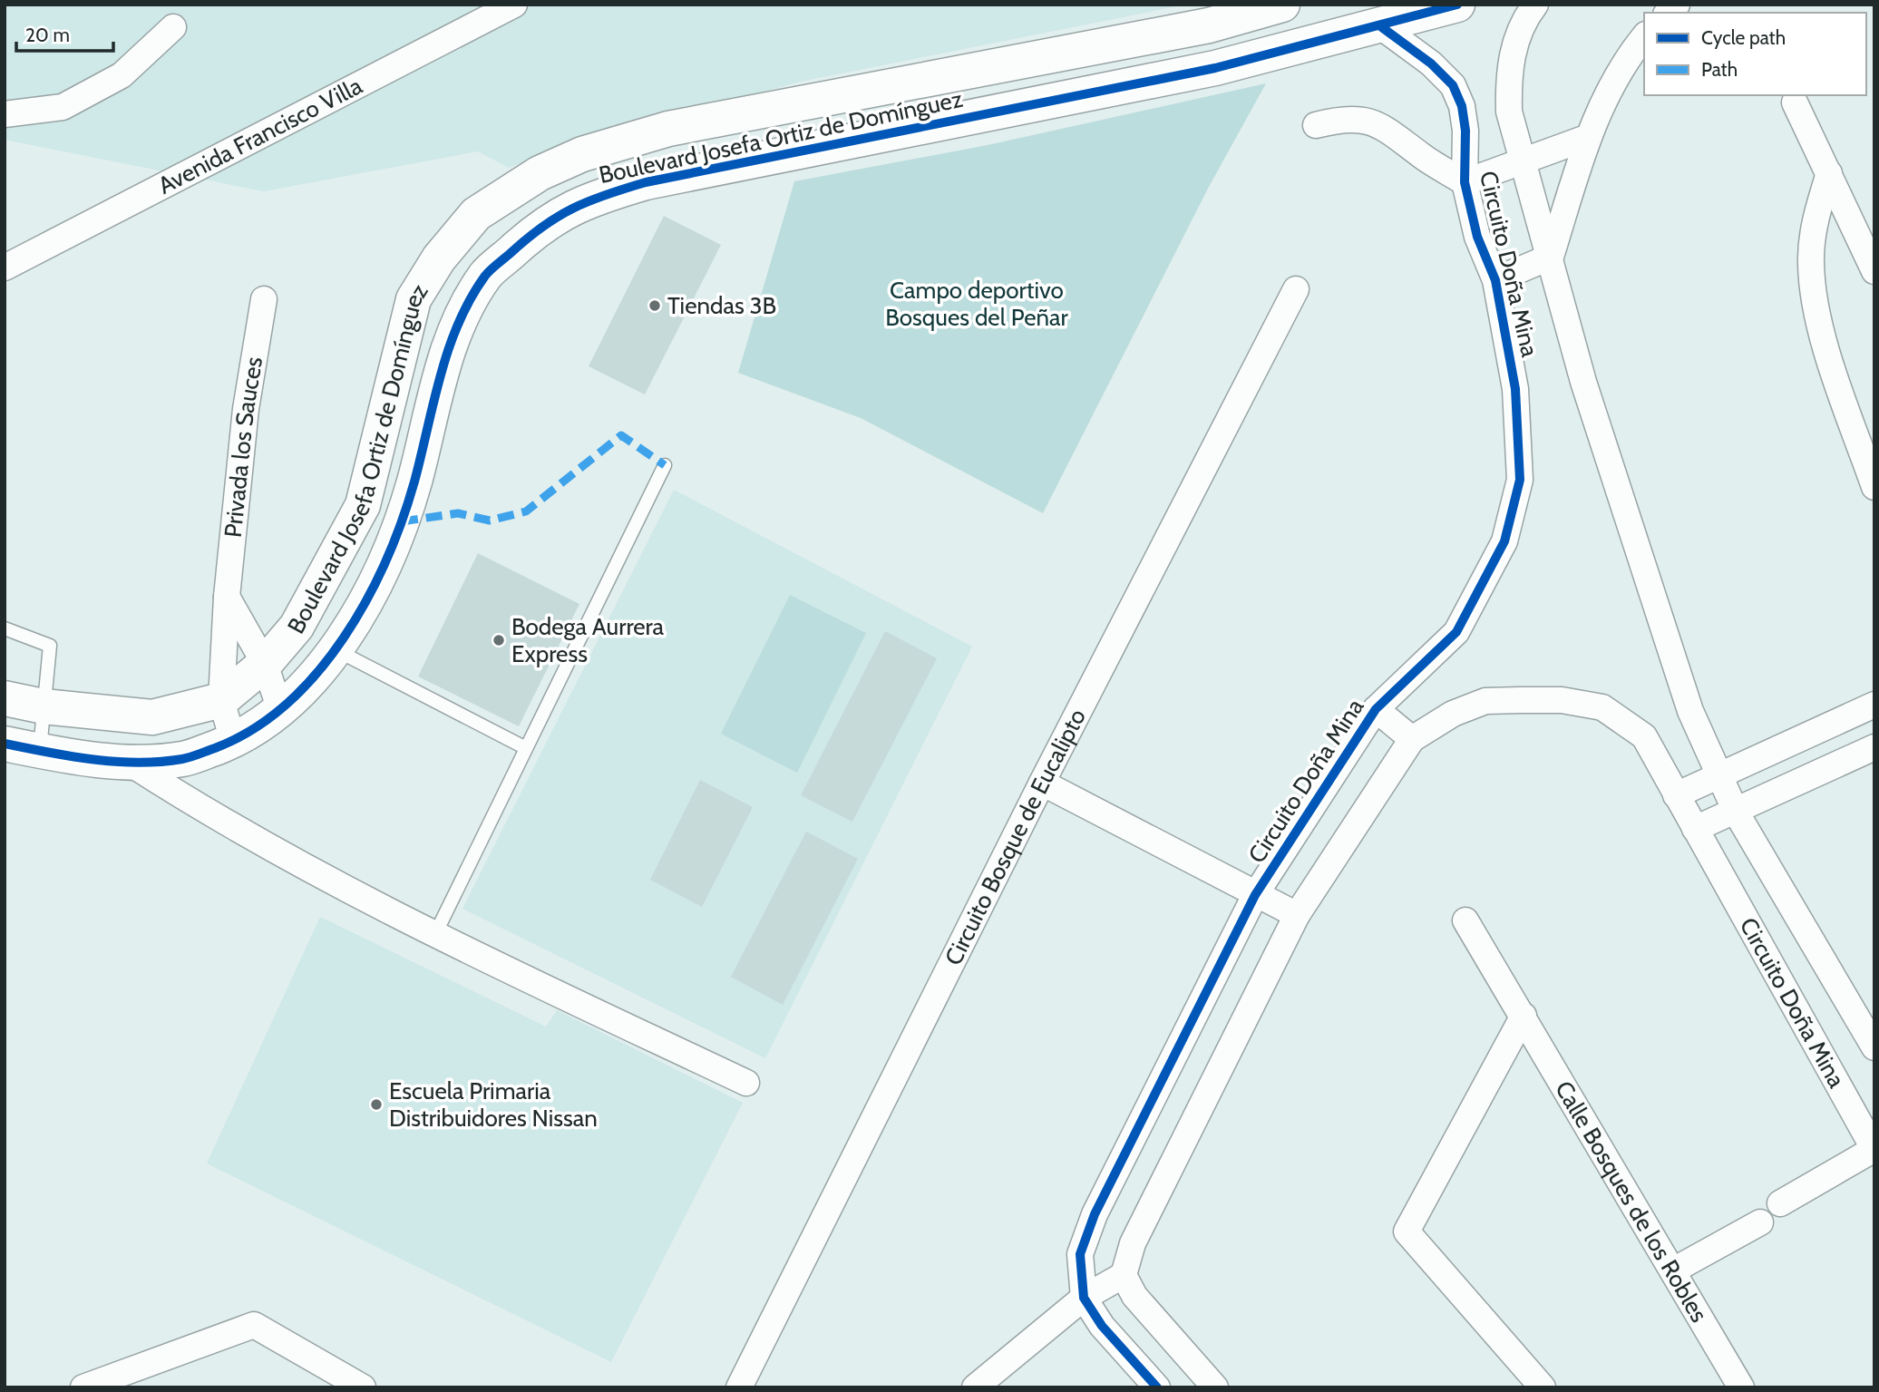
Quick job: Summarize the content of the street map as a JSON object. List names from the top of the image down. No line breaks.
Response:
{"streets":{"street":["Avenida Francisco Villa","Boulevard Josefa Ortiz de Domínguez","Circuito Doña Mina","Privada los Sauces","Circuito Bosque de Eucalipto","Calle Bosques de los Robles"]},"crossings":[["Boulevard Josefa Ortiz de Domínguez","Circuito Doña Mina"],["Boulevard Josefa Ortiz de Domínguez","Privada los Sauces"]],"parks":["Campo deportivo Bosques del Peñar"],"places":["Tiendas 3B","Bodega Aurrera Express","Escuela Primaria Distribuidores Nissan"],"legend":["Cycle path","Path"],"scale_bar":"20 m"}
